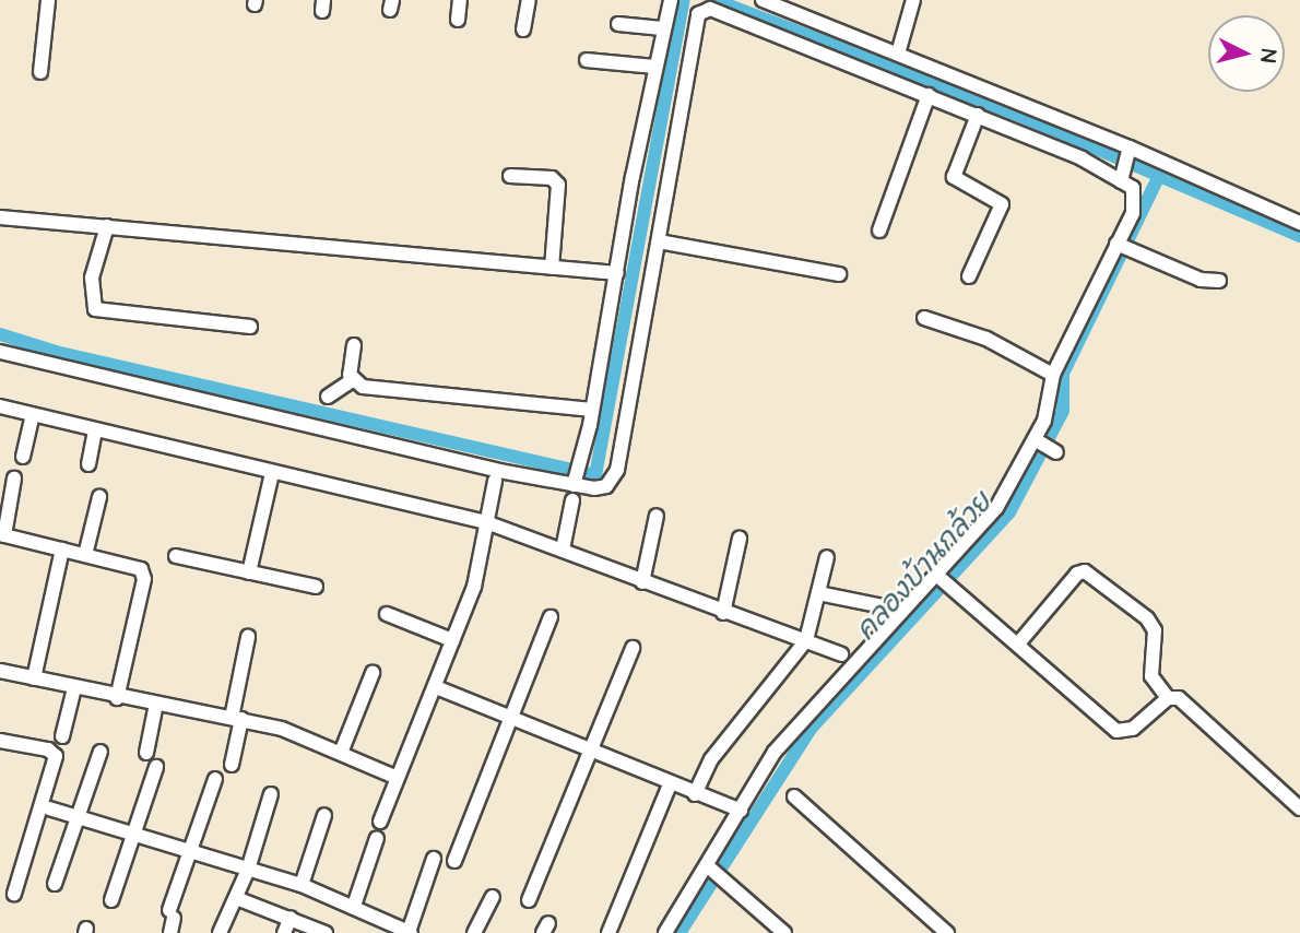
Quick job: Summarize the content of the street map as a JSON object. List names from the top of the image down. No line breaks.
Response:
{"water":["คลองบ้านกล้วย"],"north":"right"}
